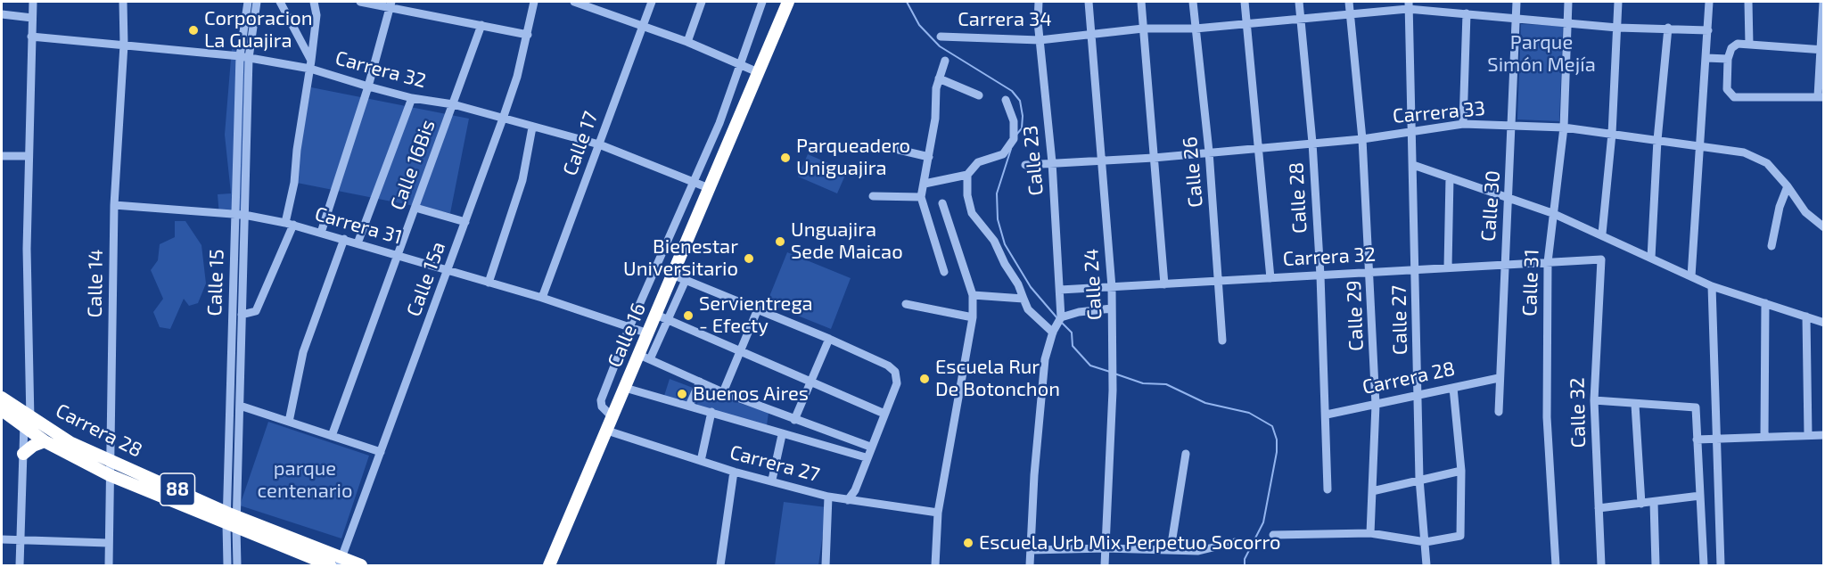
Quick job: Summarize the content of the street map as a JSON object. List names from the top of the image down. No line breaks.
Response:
{"streets":{"highway":["Calle 16","Carrera 28","88"],"street":["Carrera 34","Carrera 32","Carrera 33","Calle 17","Calle 23","Calle 16Bis","Calle 26","Calle 28","Calle 30","Carrera 31","Calle 15a","Calle 15","Calle 31","Calle 14","Calle 24","Calle 29","Calle 27","Calle 32","Carrera 27"]},"crossings":[["Carrera 34","Calle 23"],["Carrera 34","Calle 26"],["Carrera 34","Calle 28"],["Carrera 34","Calle 30"],["Carrera 34","Calle 31"],["Carrera 34","Calle 24"],["Carrera 34","Calle 29"],["Carrera 34","Calle 27"],["Carrera 32","Calle 17"],["Carrera 32","Calle 23"],["Carrera 32","Calle 16Bis"],["Carrera 32","Calle 26"],["Carrera 32","Calle 28"],["Carrera 32","Calle 30"],["Carrera 32","Calle 15a"],["Carrera 32","Calle 15"],["Carrera 32","Calle 31"],["Carrera 32","Calle 14"],["Carrera 32","Calle 24"],["Carrera 32","Calle 29"],["Carrera 32","Calle 27"],["Carrera 32","Calle 16"],["Carrera 32","Calle 32"],["Carrera 33","Calle 23"],["Carrera 33","Calle 26"],["Carrera 33","Calle 28"],["Carrera 33","Calle 30"],["Carrera 33","Calle 31"],["Carrera 33","Calle 24"],["Carrera 33","Calle 29"],["Carrera 33","Calle 27"],["Calle 17","Carrera 31"],["Calle 16Bis","Carrera 31"],["Calle 28","Carrera 28"],["Calle 30","Carrera 28"],["Carrera 31","Calle 15a"],["Carrera 31","Calle 15"],["Carrera 31","Calle 14"],["Carrera 31","Calle 16"],["Calle 15a","Carrera 28"],["Calle 15","Carrera 28"],["Calle 14","Carrera 28"],["Calle 29","Carrera 28"],["Calle 27","Carrera 28"],["Calle 16","Carrera 27"]],"parks":["Parque Simón Mejía","parque centenario"],"places":["Corporacion La Guajira","Parqueadero Uniguajira","Unguajira Sede Maicao","Bienestar Universitario","Servientrega - Efecty","Escuela Rur De Botonchon","Buenos Aires","Escuela Urb Mix Perpetuo Socorro"]}
